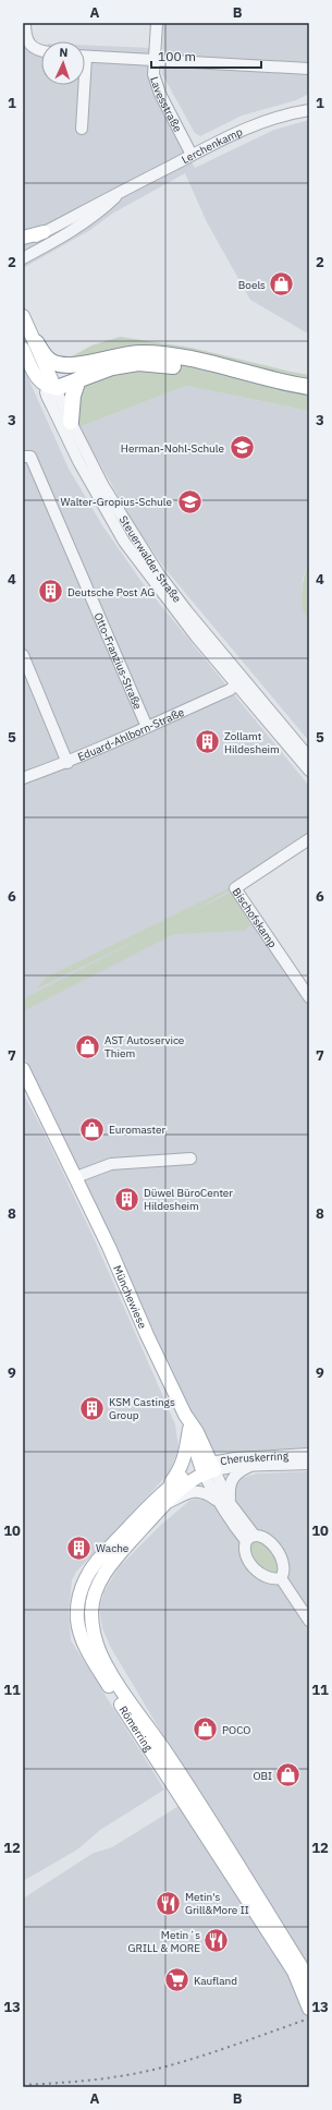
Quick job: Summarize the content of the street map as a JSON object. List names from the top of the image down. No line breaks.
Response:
{"streets":{"main road":["Steuerwalder Straße","Münchewiese","Römerring"],"street":["Lavesstraße","Lerchenkamp","Otto-Franzius-Straße","Eduard-Ahlborn-Straße","Bischofskamp","Cheruskerring"]},"crossings":[["Lavesstraße","Lerchenkamp"],["Steuerwalder Straße","Eduard-Ahlborn-Straße"],["Otto-Franzius-Straße","Eduard-Ahlborn-Straße"],["Münchewiese","Cheruskerring"],["Münchewiese","Römerring"],["Cheruskerring","Römerring"]],"places":{"shop":["Boels","AST Autoservice Thiem","Euromaster","POCO","OBI"],"school or university":["Herman-Nohl-Schule","Walter-Gropius-Schule"],"building":["Deutsche Post AG","Zollamt Hildesheim","Düwel BüroCenter Hildesheim","KSM Castings Group","Wache"],"restaurant":["Metin's Grill&More II","Metin´s GRILL & MORE"],"supermarket":["Kaufland"]},"scale_bar":"100 m","north":"top","grid":{"columns":["A","B"],"rows":["1","2","3","4","5","6","7","8","9","10","11","12","13"]}}
